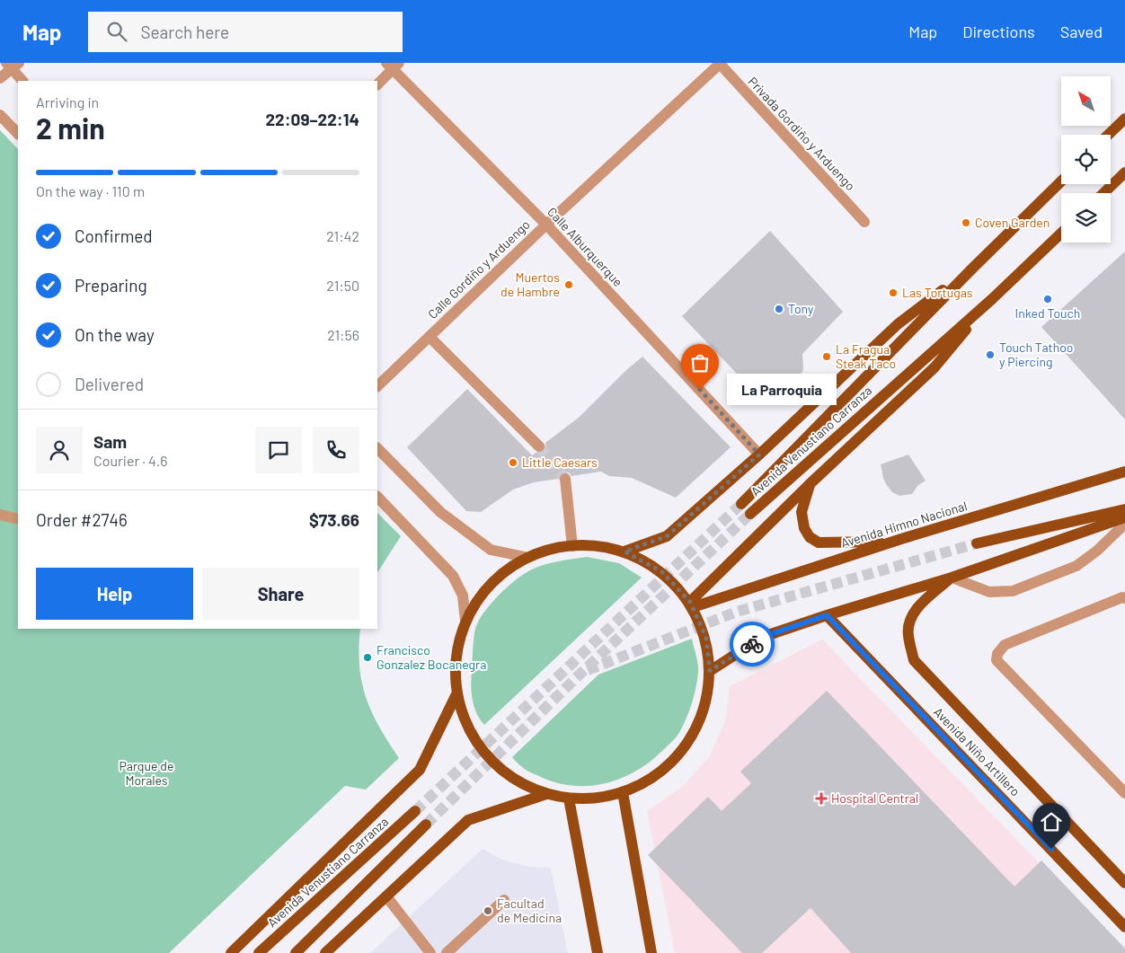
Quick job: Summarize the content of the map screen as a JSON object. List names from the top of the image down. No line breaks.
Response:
{"streets":{"main road":["Avenida Venustiano Carranza","Avenida Himno Nacional","Avenida Niño Artillero"],"street":["Privada Gordiño y Arduengo","Calle Alburquerque","Calle Gordiño y Arduengo"]},"crossings":[["Privada Gordiño y Arduengo","Calle Gordiño y Arduengo"],["Calle Alburquerque","Calle Gordiño y Arduengo"]],"parks":["Parque de Morales"],"places":{"other":["Coven Garden","Muertos de Hambre","Las Tortugas","Inked Touch","Tony","Touch Tathoo y Piercing","La Fragua Steak Taco","La Parroquia","Little Caesars","Francisco Gonzalez Bocanegra","Facultad de Medicina"],"health":["Hospital Central"]},"north":"top left","page":{"header":"Map","search":"Search here","nav":["Map","Directions","Saved"],"heading":["2 min","Arriving in","22:09–22:14"],"panel":["Sam","Courier · 4.6","Order #2746","$73.66"],"bar":"On the way · 110 m","list":[["Confirmed","21:42"],["Preparing","21:50"],["On the way","21:56"],"Delivered"],"bubble":"La Parroquia","buttons":["Help","Share"]}}
